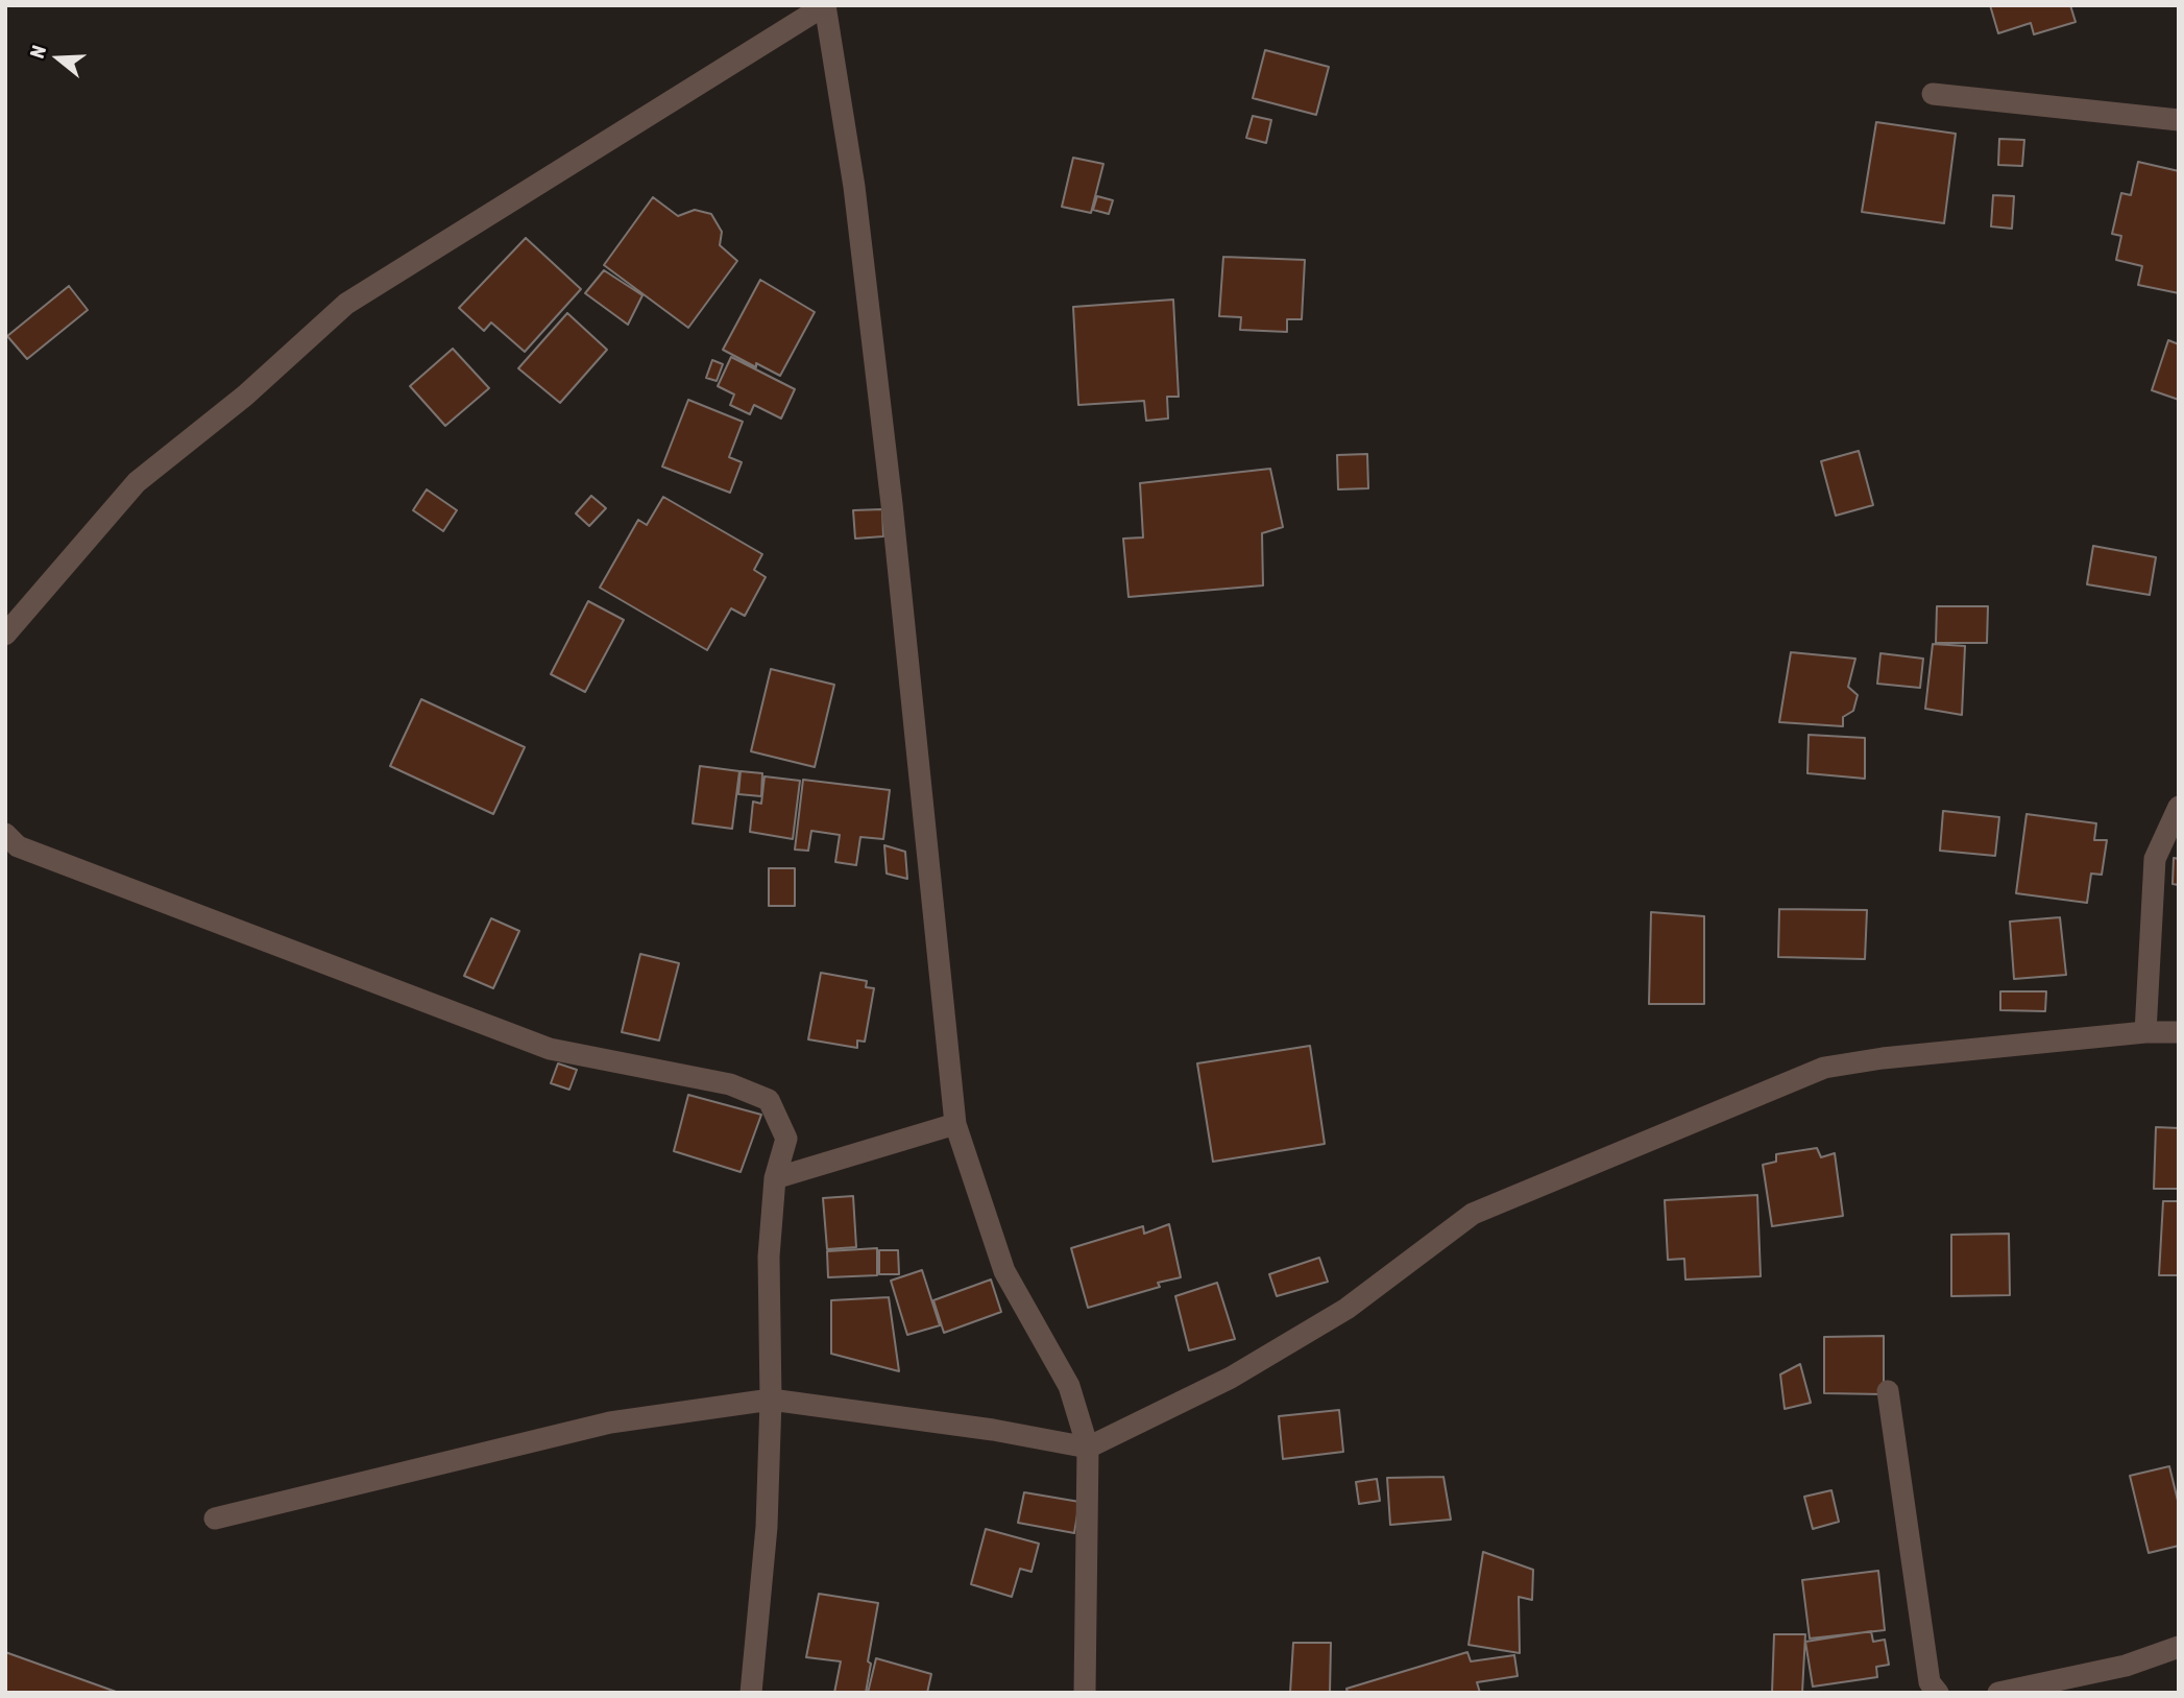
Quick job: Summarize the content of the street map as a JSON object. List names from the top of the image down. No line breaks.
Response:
{"north":"left"}
